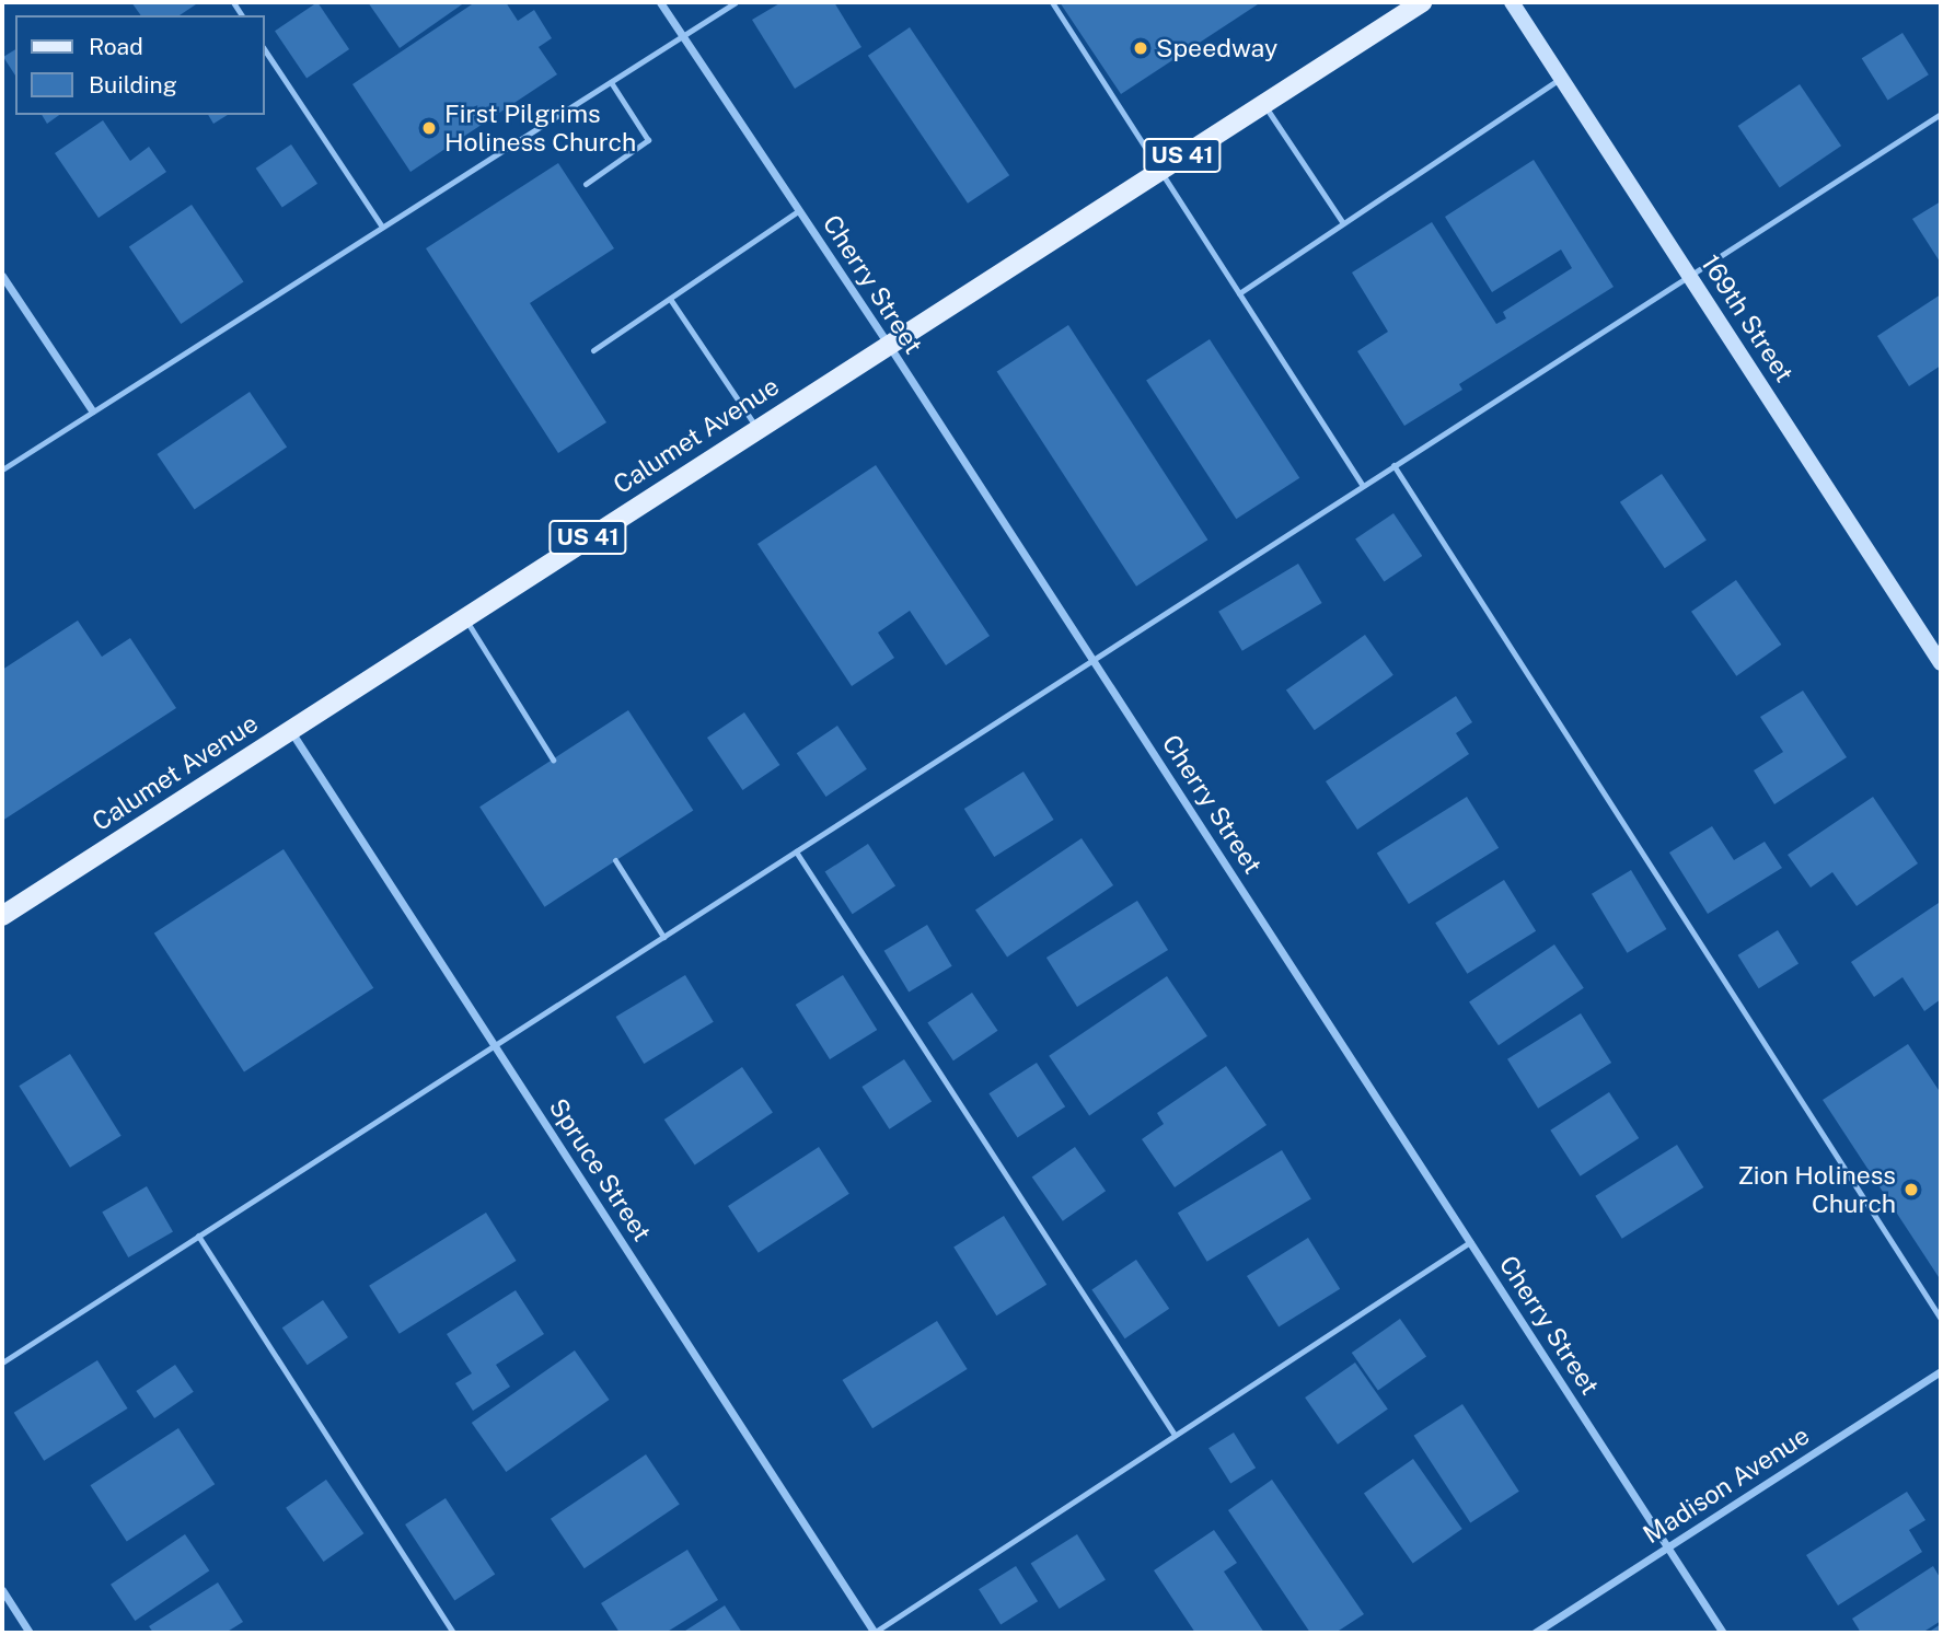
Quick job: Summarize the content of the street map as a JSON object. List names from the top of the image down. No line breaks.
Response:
{"streets":{"main road":["US 41","Calumet Avenue"],"street":["Cherry Street","169th Street","Spruce Street","Madison Avenue"]},"crossings":[["Cherry Street","Calumet Avenue"],["Cherry Street","Madison Avenue"],["Calumet Avenue","Spruce Street"]],"places":["Speedway","First Pilgrims Holiness Church","Zion Holiness Church"],"legend":["Road","Building"]}
